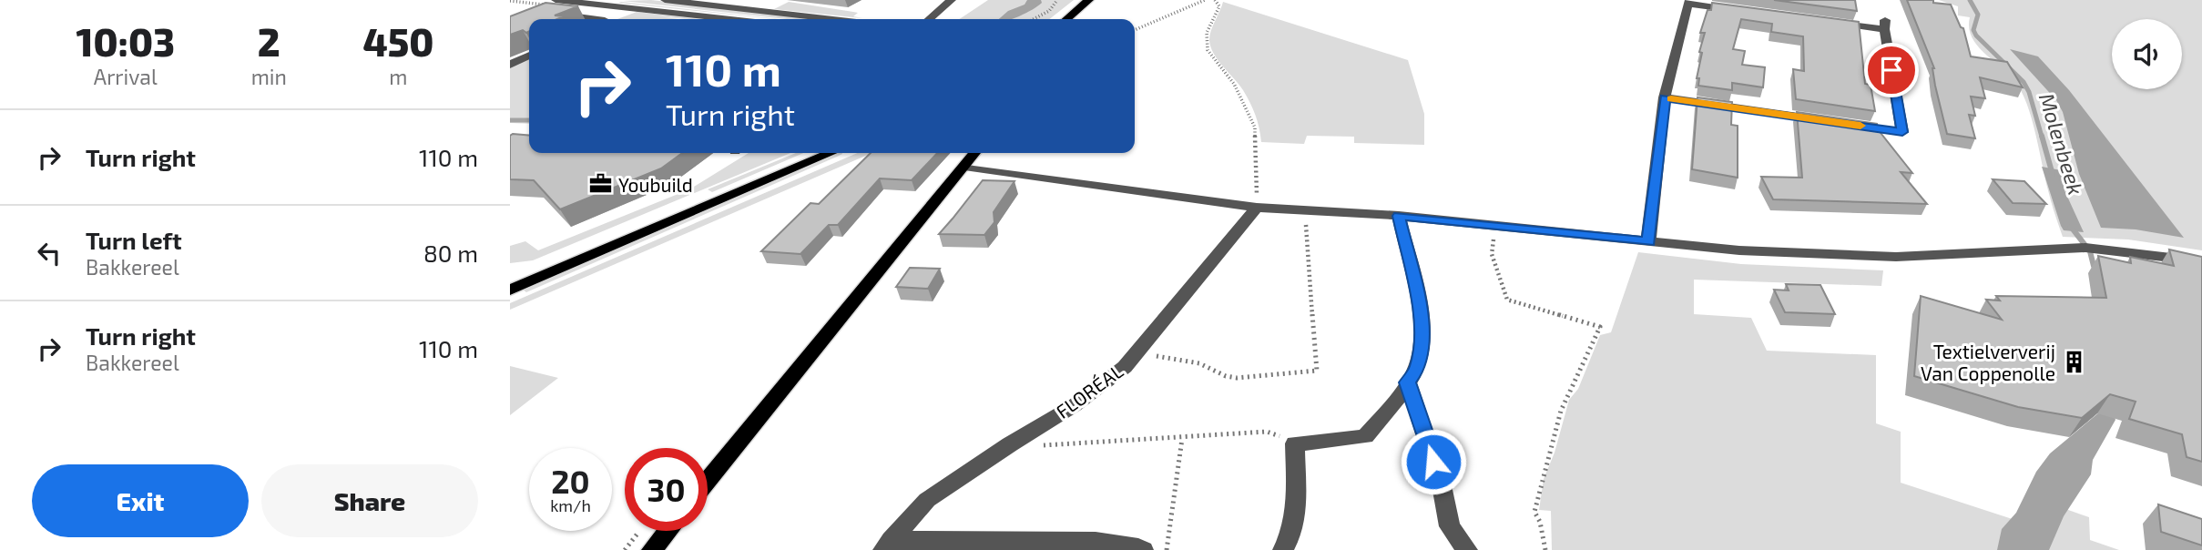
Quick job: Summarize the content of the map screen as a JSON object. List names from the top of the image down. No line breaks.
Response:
{"streets":{"street":["FLORÉAL"]},"water":["Molenbeek"],"places":{"office":["Youbuild"],"building":["Textielververij Van Coppenolle"]},"page":{"eta":["10:03","Arrival","2","min","450","m"],"turn":["110 m","Turn right"],"list":[{"name":"Turn right","value":"110 m"},{"name":"Turn left","note":"Bakkereel","value":"80 m"},{"name":"Turn right","note":"Bakkereel","value":"110 m"}],"speed":"20 km/h","limit":"30","buttons":["Exit","Share"]}}
